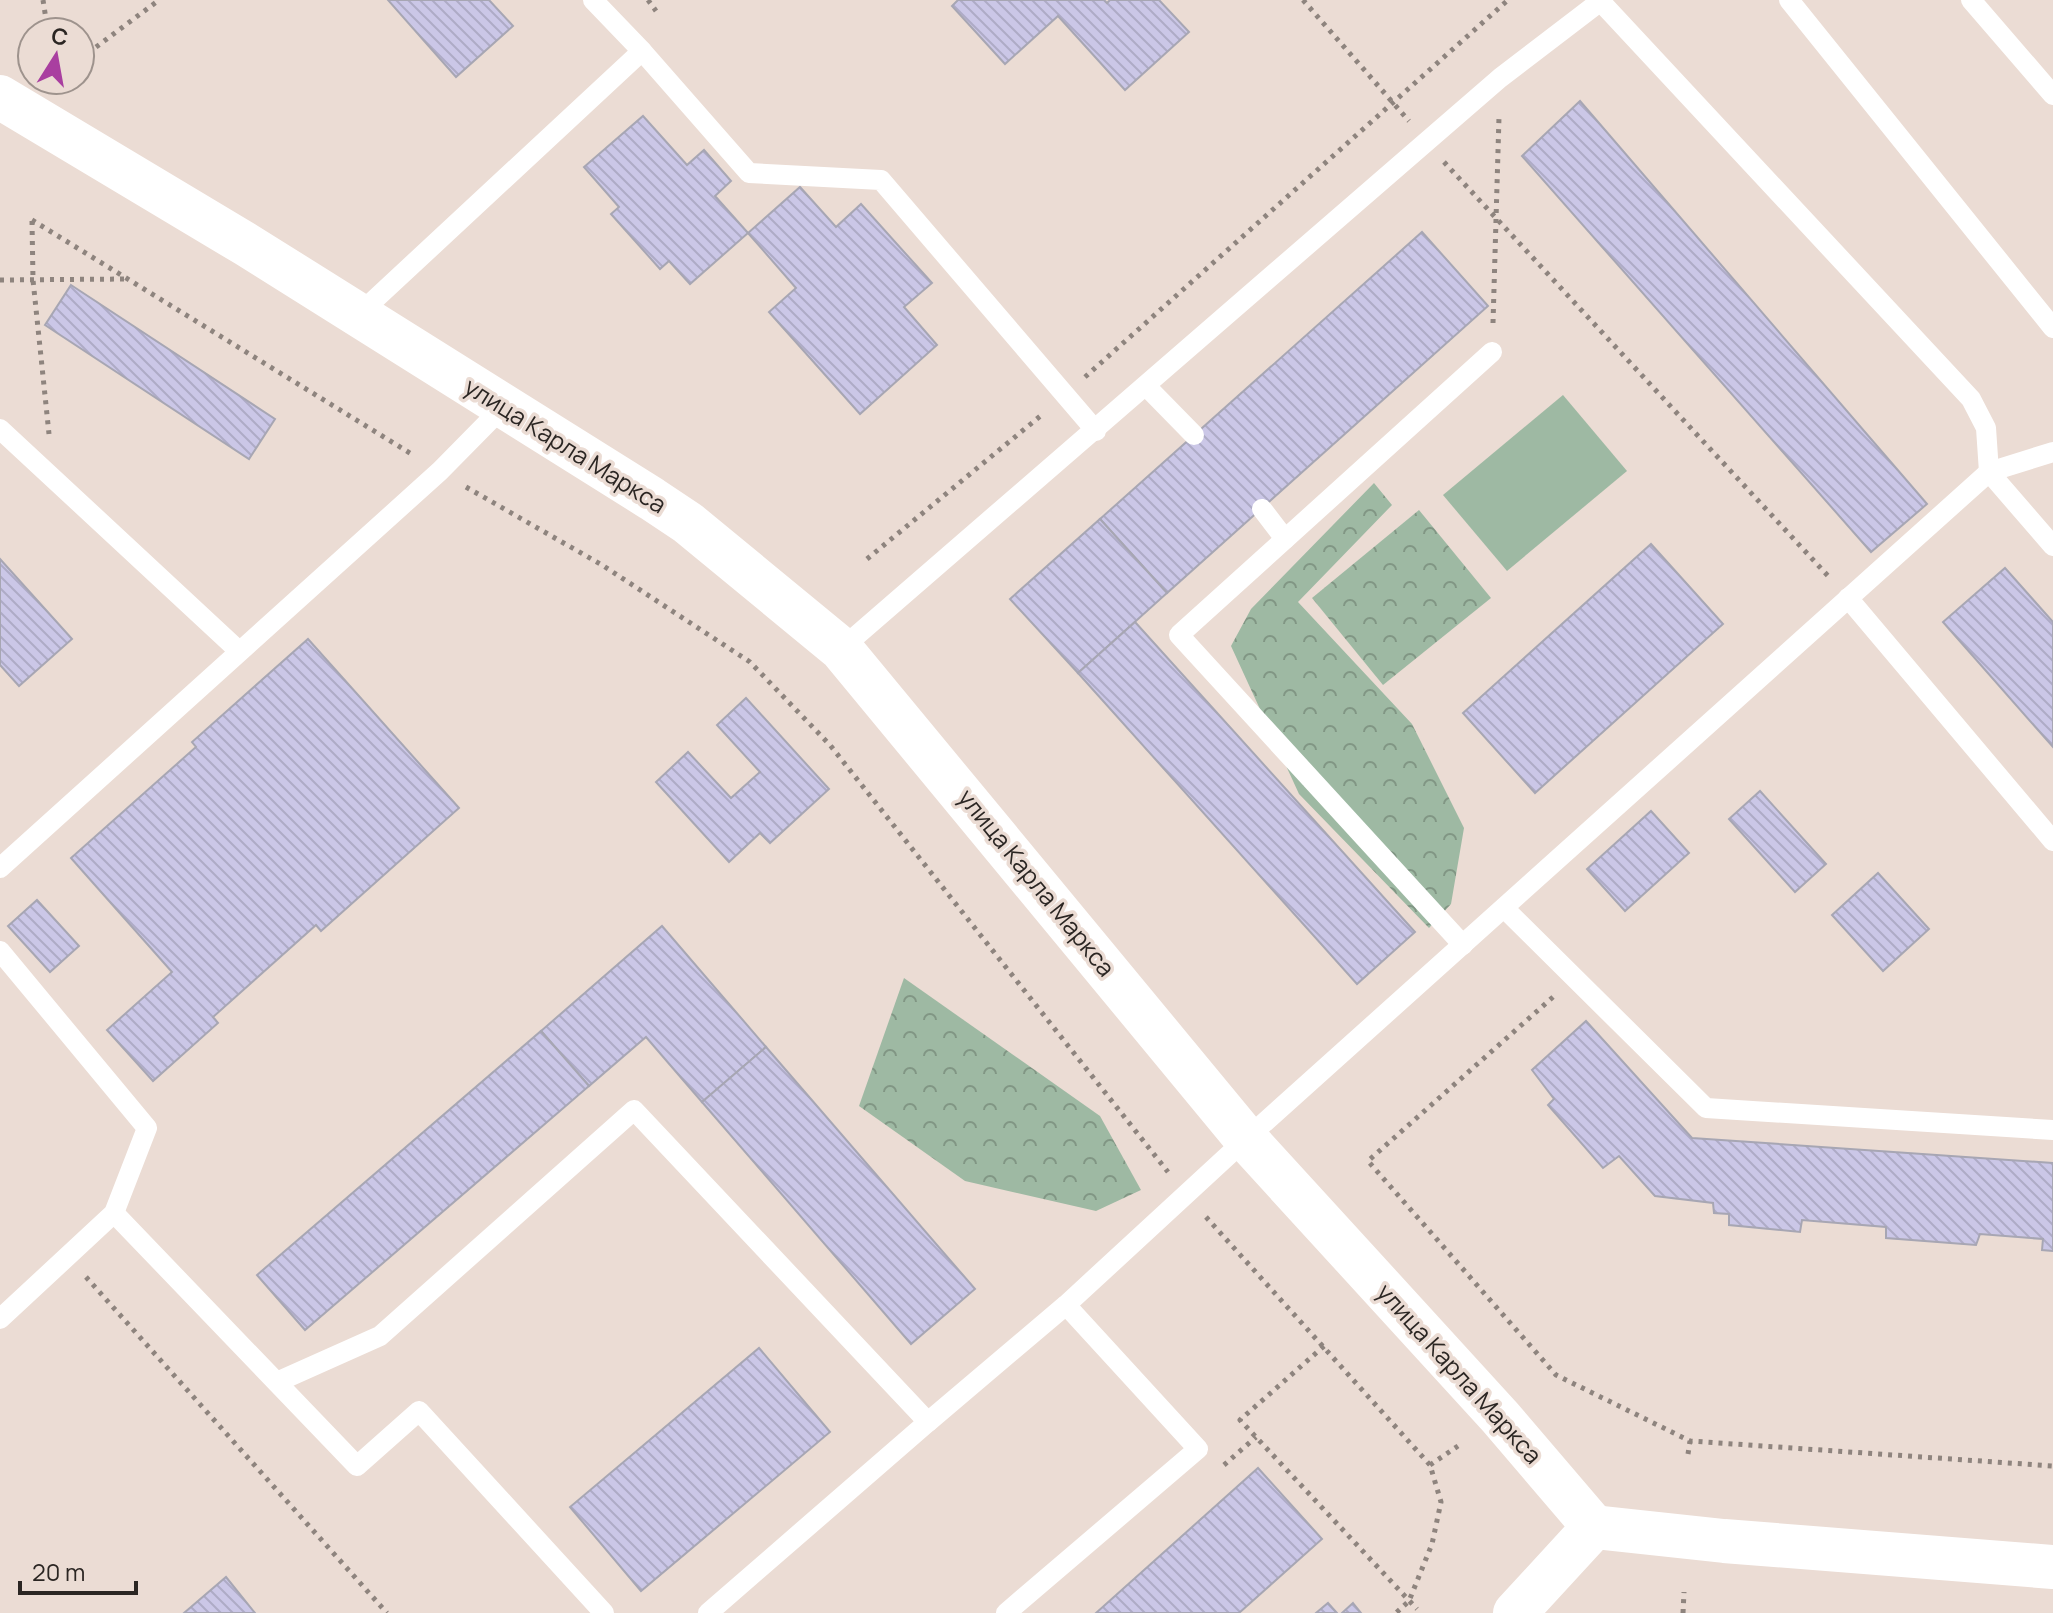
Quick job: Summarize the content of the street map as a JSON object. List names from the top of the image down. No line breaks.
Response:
{"streets":{"street":["улица Карла Маркса"]},"scale_bar":"20 m","north":"top"}
